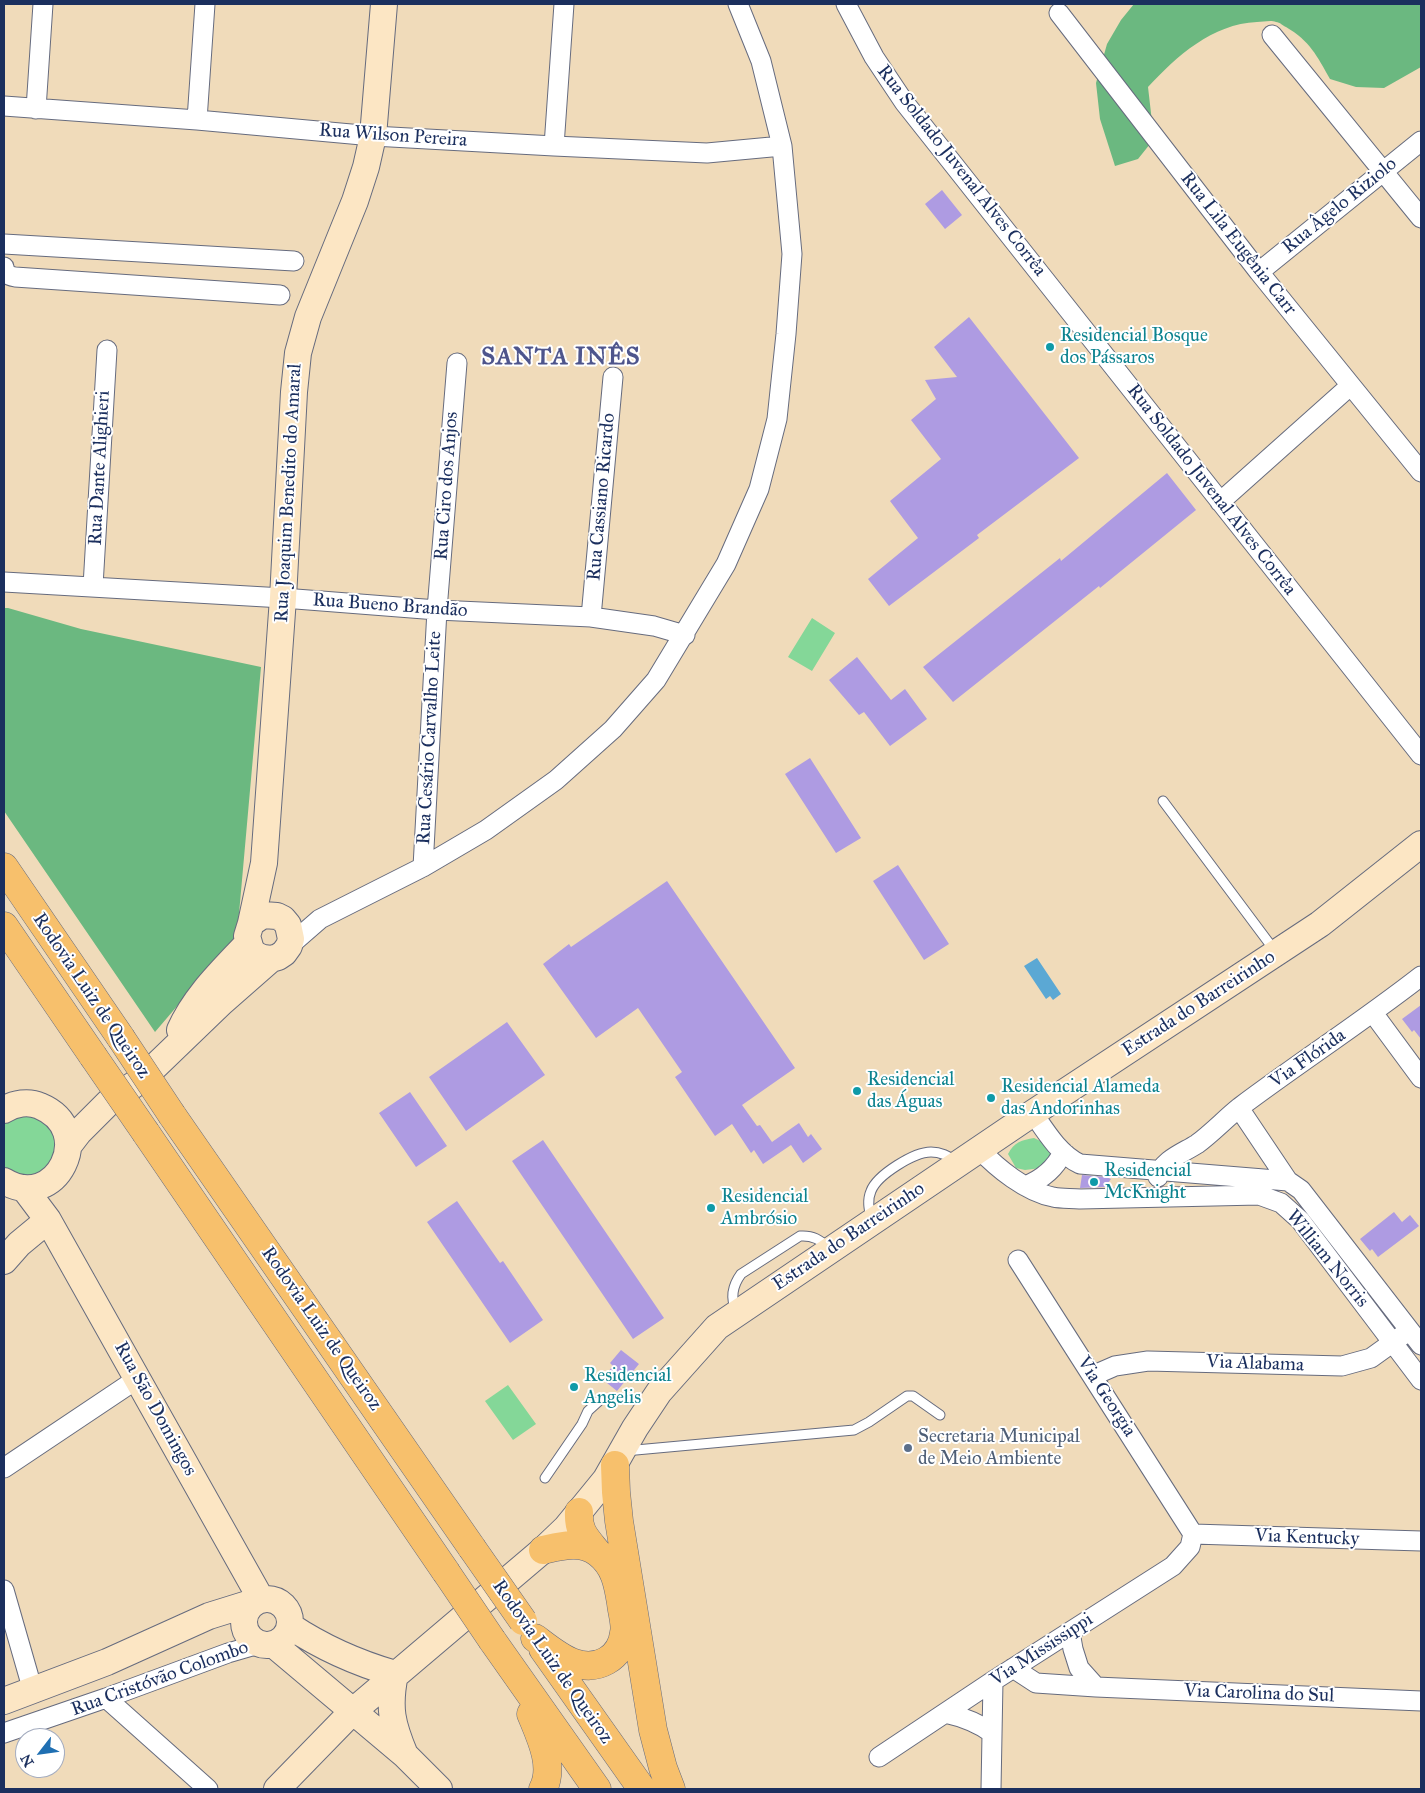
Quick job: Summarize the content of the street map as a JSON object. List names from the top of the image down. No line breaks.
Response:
{"streets":{"highway":["Rodovia Luiz de Queiroz"],"main road":["Rua Joaquim Benedito do Amaral","Estrada do Barreirinho","Rua São Domingos","Rua Cristóvão Colombo"],"street":["Rua Wilson Pereira","Rua Soldado Juvenal Alves Corrêa","Rua Âgelo Riziolo","Rua Lila Eugênia Carr","Rua Dante Alighieri","Rua Ciro dos Anjos","Rua Cassiano Ricardo","Rua Bueno Brandão","Rua Cesário Carvalho Leite","Via Flórida","William Norris","Via Alabama","Via Georgia","Via Kentucky","Via Mississippi","Via Carolina do Sul"]},"crossings":[["Rua Wilson Pereira","Rua Joaquim Benedito do Amaral"],["Rua Âgelo Riziolo","Rua Lila Eugênia Carr"],["Rua Dante Alighieri","Rua Bueno Brandão"],["Rua Ciro dos Anjos","Rua Bueno Brandão"],["Rua Ciro dos Anjos","Rua Cesário Carvalho Leite"],["Rua Joaquim Benedito do Amaral","Rua Bueno Brandão"],["Rua Cassiano Ricardo","Rua Bueno Brandão"],["Rua Bueno Brandão","Rua Cesário Carvalho Leite"],["Estrada do Barreirinho","William Norris"],["Via Flórida","William Norris"],["William Norris","Via Alabama"],["Via Alabama","Via Georgia"],["Via Georgia","Via Kentucky"],["Via Georgia","Via Mississippi"],["Rua São Domingos","Rua Cristóvão Colombo"],["Via Kentucky","Via Mississippi"],["Via Mississippi","Via Carolina do Sul"]],"districts":["SANTA INÊS"],"places":["Residencial Bosque dos Pássaros","Residencial das Águas","Residencial Alameda das Andorinhas","Residencial McKnight","Residencial Ambrósio","Residencial Angelis","Secretaria Municipal de Meio Ambiente"],"north":"bottom left"}
